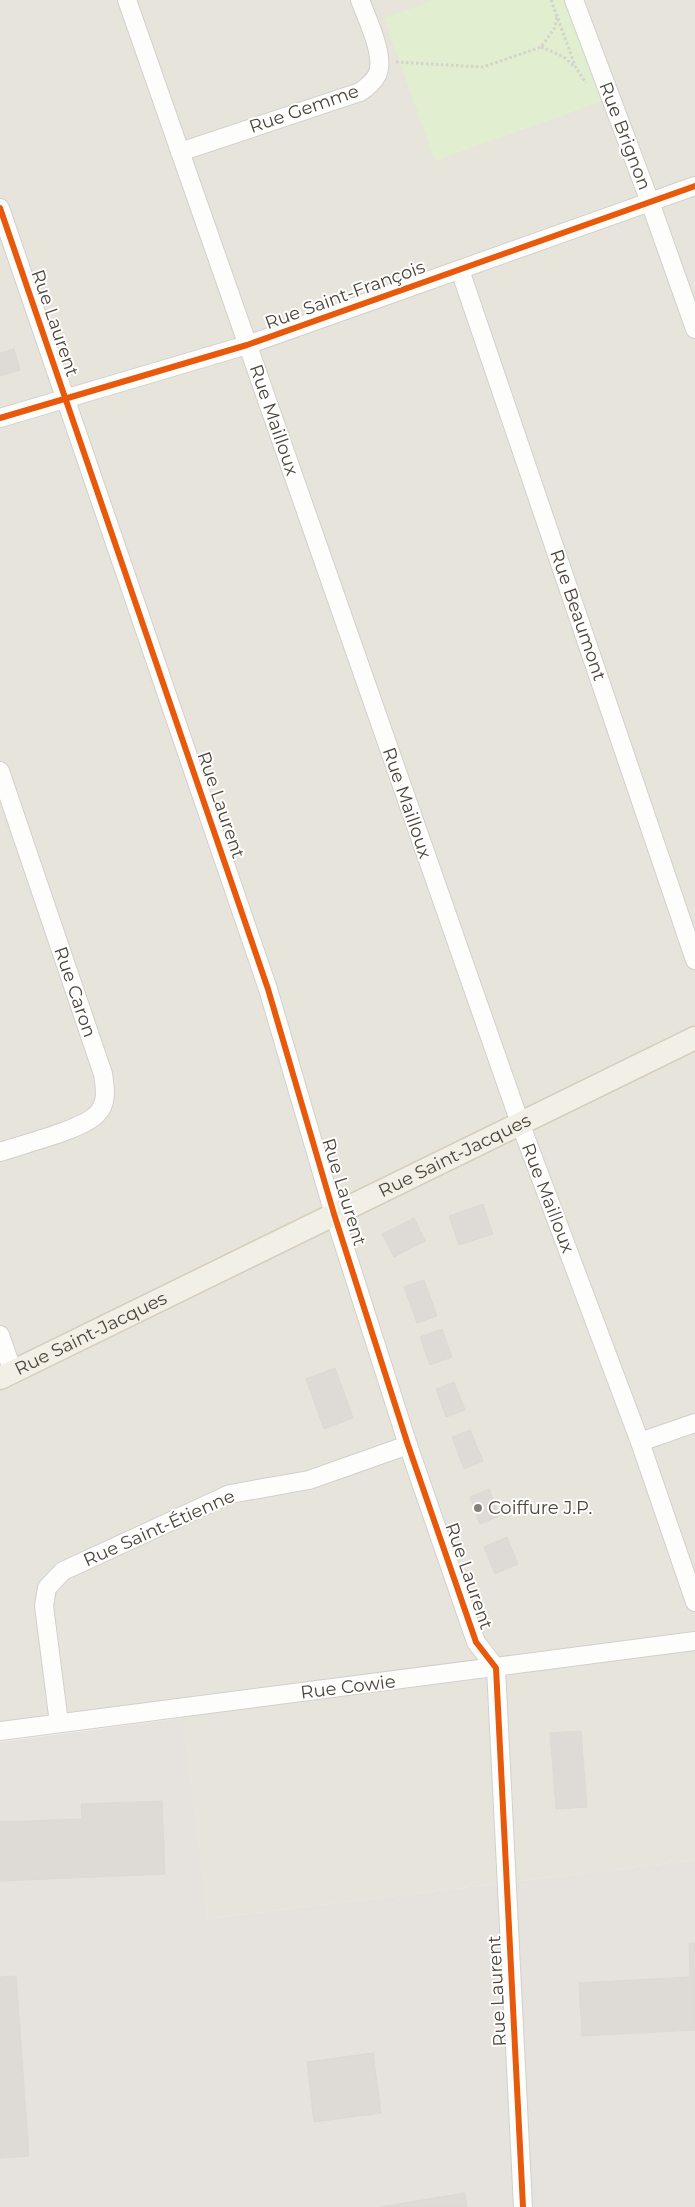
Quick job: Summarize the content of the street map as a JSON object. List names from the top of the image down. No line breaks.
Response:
{"streets":{"main road":["Rue Saint-Jacques"],"street":["Rue Gemme","Rue Brignon","Rue Saint-François","Rue Laurent","Rue Mailloux","Rue Beaumont","Rue Caron","Rue Saint-Étienne","Rue Cowie"]},"crossings":[["Rue Gemme","Rue Mailloux"],["Rue Brignon","Rue Saint-François"],["Rue Saint-François","Rue Laurent"],["Rue Saint-François","Rue Mailloux"],["Rue Saint-François","Rue Beaumont"],["Rue Laurent","Rue Saint-Jacques"],["Rue Laurent","Rue Saint-Étienne"],["Rue Laurent","Rue Cowie"],["Rue Mailloux","Rue Saint-Jacques"],["Rue Saint-Étienne","Rue Cowie"]],"places":["Coiffure J.P."]}
